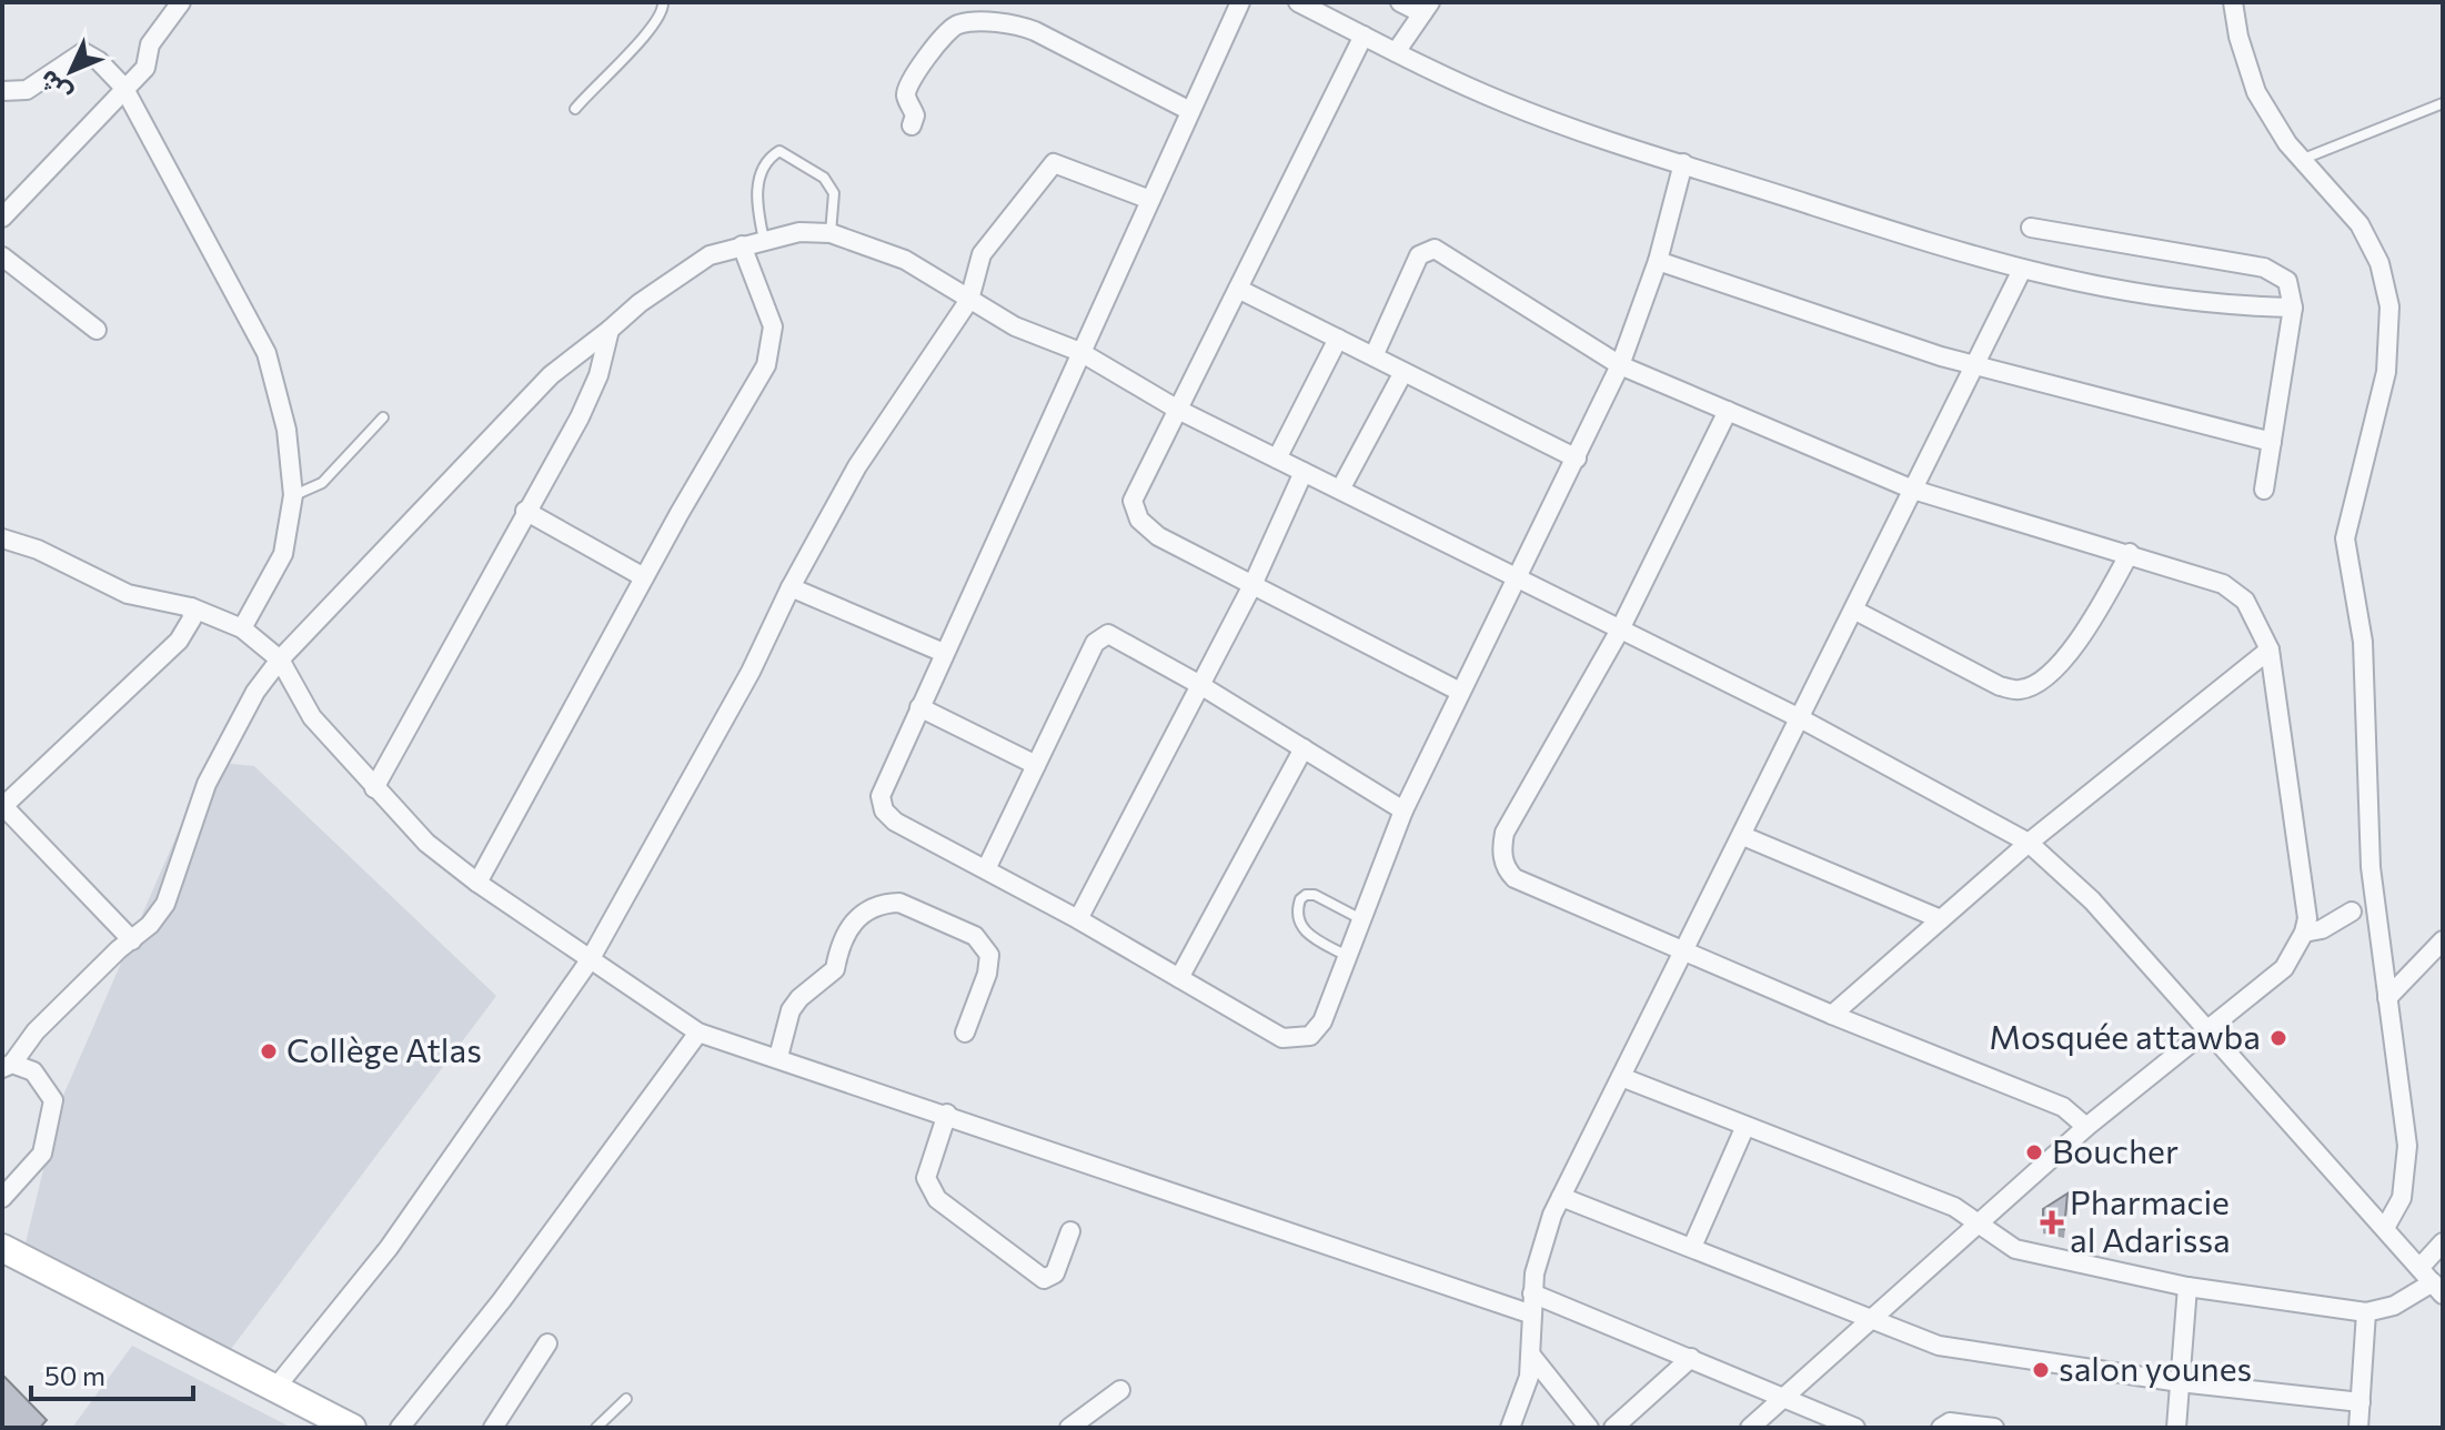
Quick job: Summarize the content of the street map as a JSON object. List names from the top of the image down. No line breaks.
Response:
{"places":{"other":["Mosquée attawba","Collège Atlas","Boucher","salon younes"],"health":["Pharmacie al Adarissa"]},"scale_bar":"50 m","north":"bottom left"}
